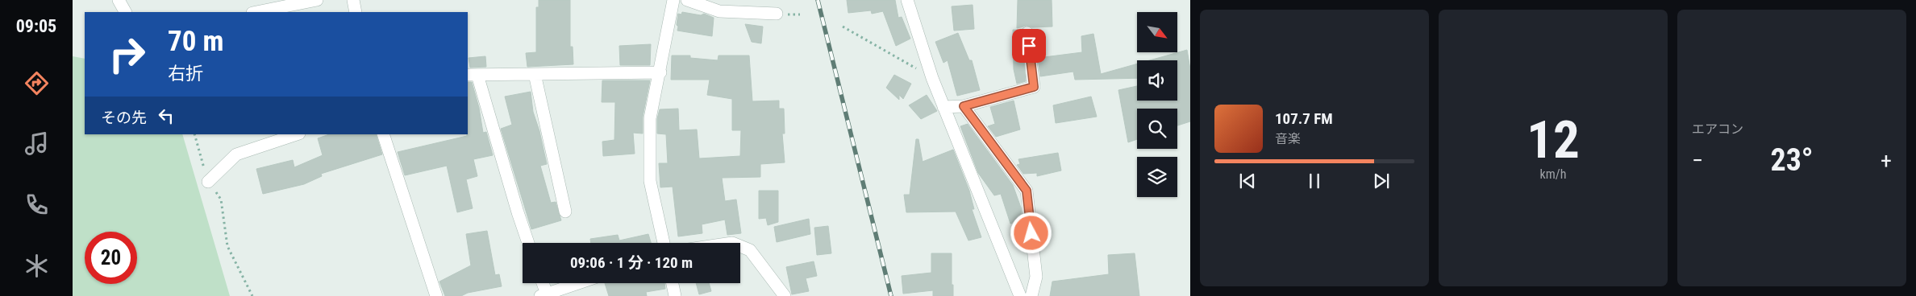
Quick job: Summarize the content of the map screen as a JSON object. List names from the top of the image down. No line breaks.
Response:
{"north":"bottom right","page":{"tabs":"09:05","tile":[["12","km/h"],"エアコン"],"turn":["70 m","右折"],"then":"その先","song":["107.7 FM","音楽"],"heat":["−","23°","+"],"limit":"20","trip":"09:06 · 1 分 · 120 m"}}
